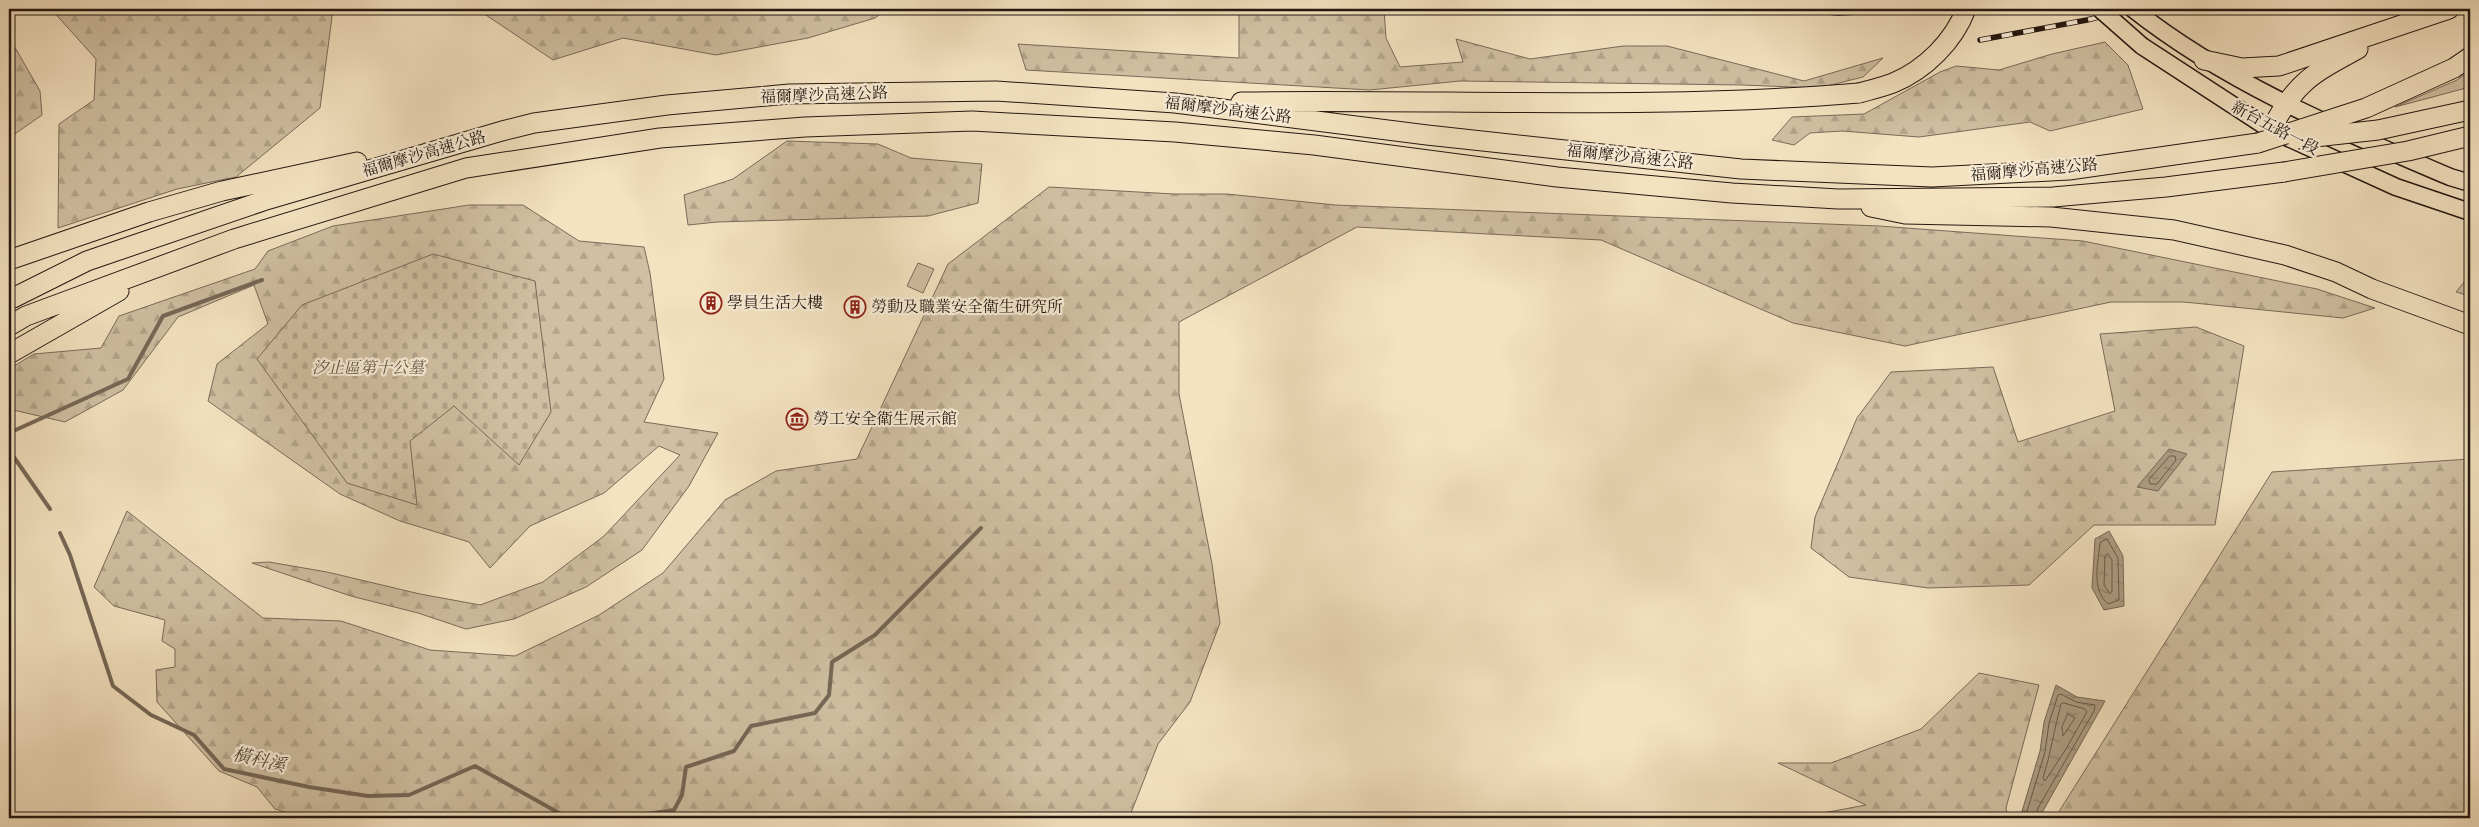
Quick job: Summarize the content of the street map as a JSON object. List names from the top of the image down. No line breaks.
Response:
{"streets":{"highway":["福爾摩沙高速公路"],"main road":["新台五路一段"]},"crossings":[["福爾摩沙高速公路","新台五路一段"]],"water":["橫科溪"],"parks":["汐止區第十公墓"],"places":{"building":["學員生活大樓","勞動及職業安全衛生研究所"],"museum":["勞工安全衛生展示館"]}}
